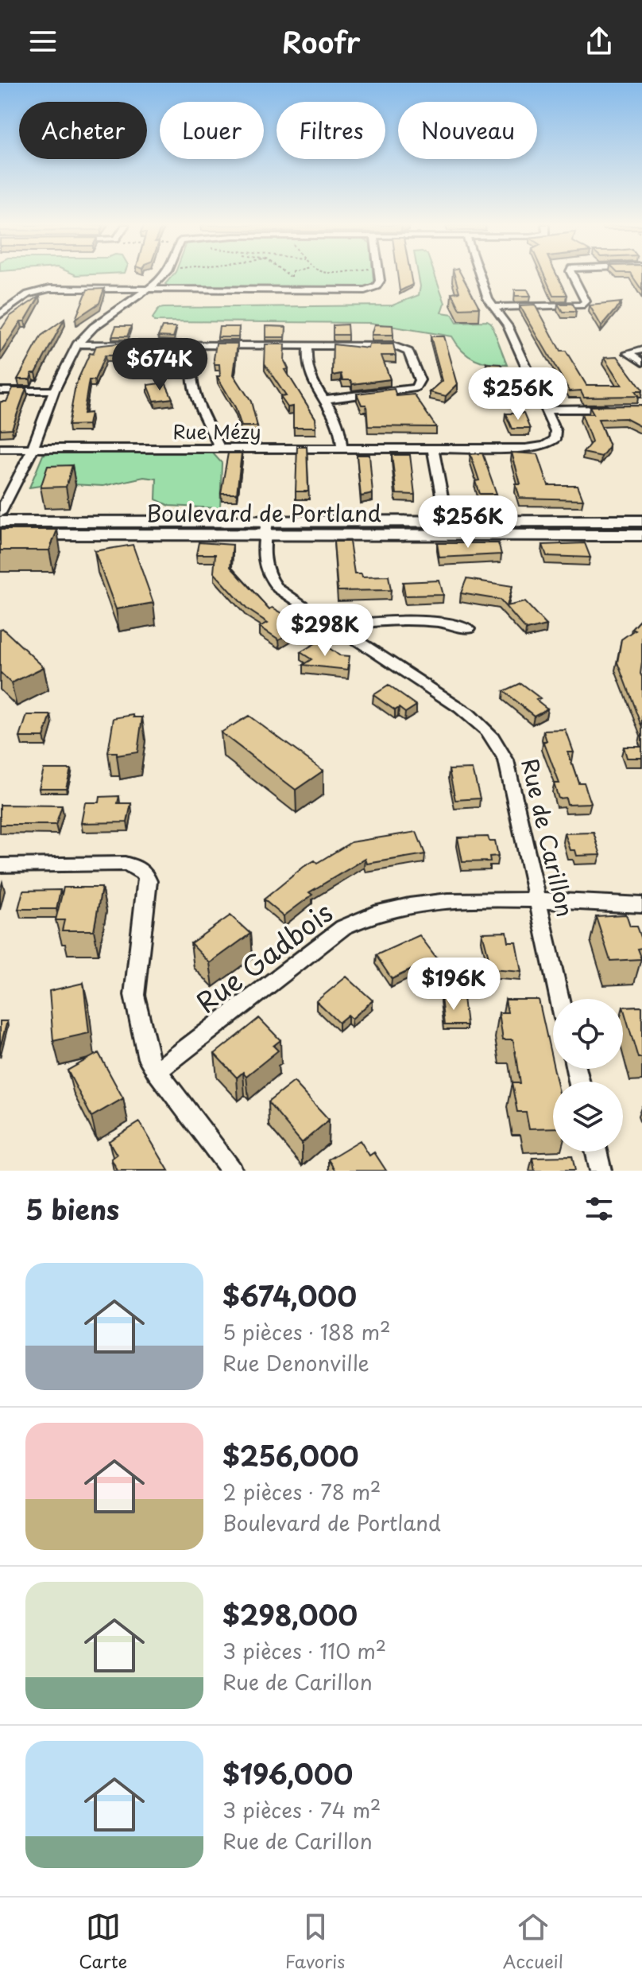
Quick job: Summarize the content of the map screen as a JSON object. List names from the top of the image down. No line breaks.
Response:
{"streets":{"main road":["Boulevard de Portland"],"street":["Rue Mézy","Rue de Carillon","Rue Gadbois"]},"crossings":[["Boulevard de Portland","Rue de Carillon"],["Rue de Carillon","Rue Gadbois"]],"page":{"header":"Roofr","chip":["Acheter","Louer","Filtres","Nouveau"],"price":["$674K","$256K","$256K","$298K","$196K"],"heading":"5 biens","list":[{"name":"$674,000","note":"5 pièces · 188 m² · Rue Denonville"},{"name":"$256,000","note":"2 pièces · 78 m² · Boulevard de Portland"},{"name":"$298,000","note":"3 pièces · 110 m² · Rue de Carillon"},{"name":"$196,000","note":"3 pièces · 74 m² · Rue de Carillon"}],"tabs":["Carte","Favoris","Accueil"]}}
